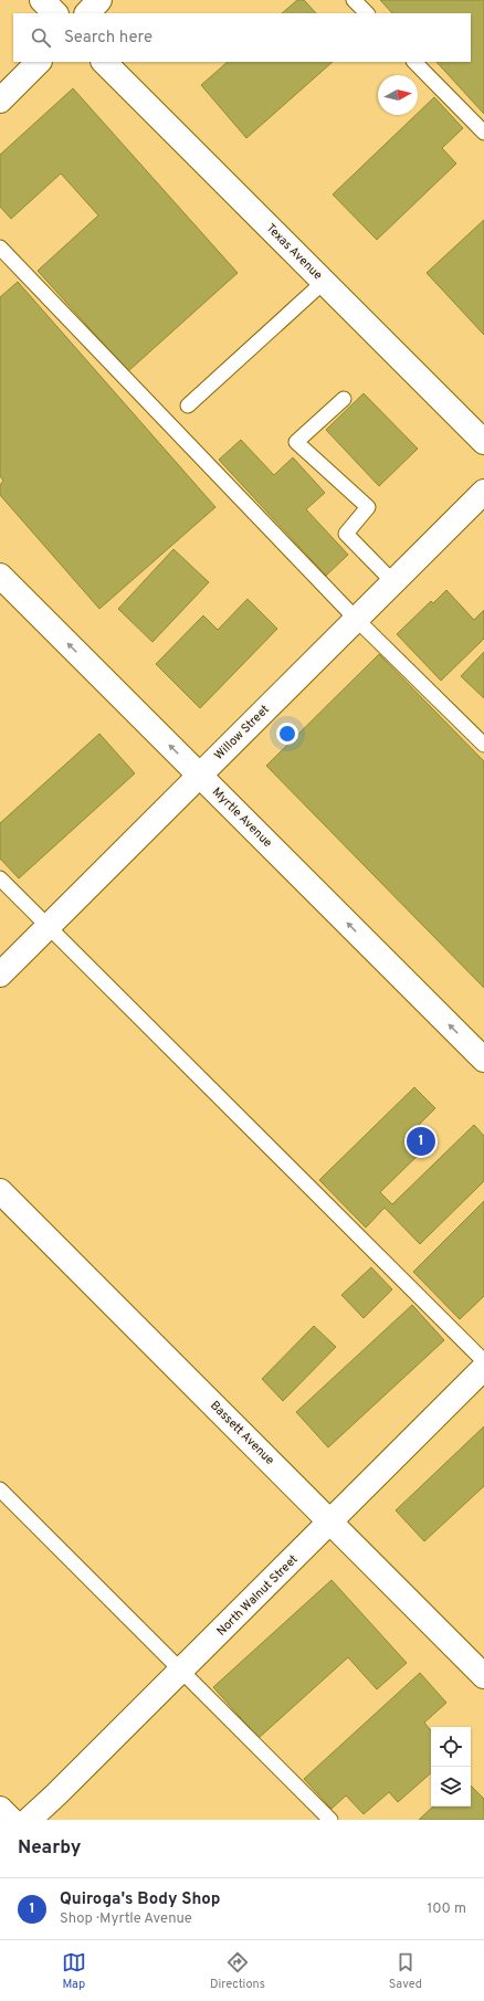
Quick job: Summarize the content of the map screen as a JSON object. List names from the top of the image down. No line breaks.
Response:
{"streets":{"street":["Texas Avenue","Willow Street","Myrtle Avenue","Bassett Avenue","North Walnut Street"]},"crossings":[["Willow Street","Myrtle Avenue"],["Bassett Avenue","North Walnut Street"]],"one_way":["Myrtle Avenue"],"north":"right","page":{"search":"Search here","pins":"1","heading":"Nearby","list":[{"mark":"1","name":"Quiroga's Body Shop","note":"Shop · Myrtle Avenue","value":"100 m"}],"nav":["Map","Directions","Saved"]}}
